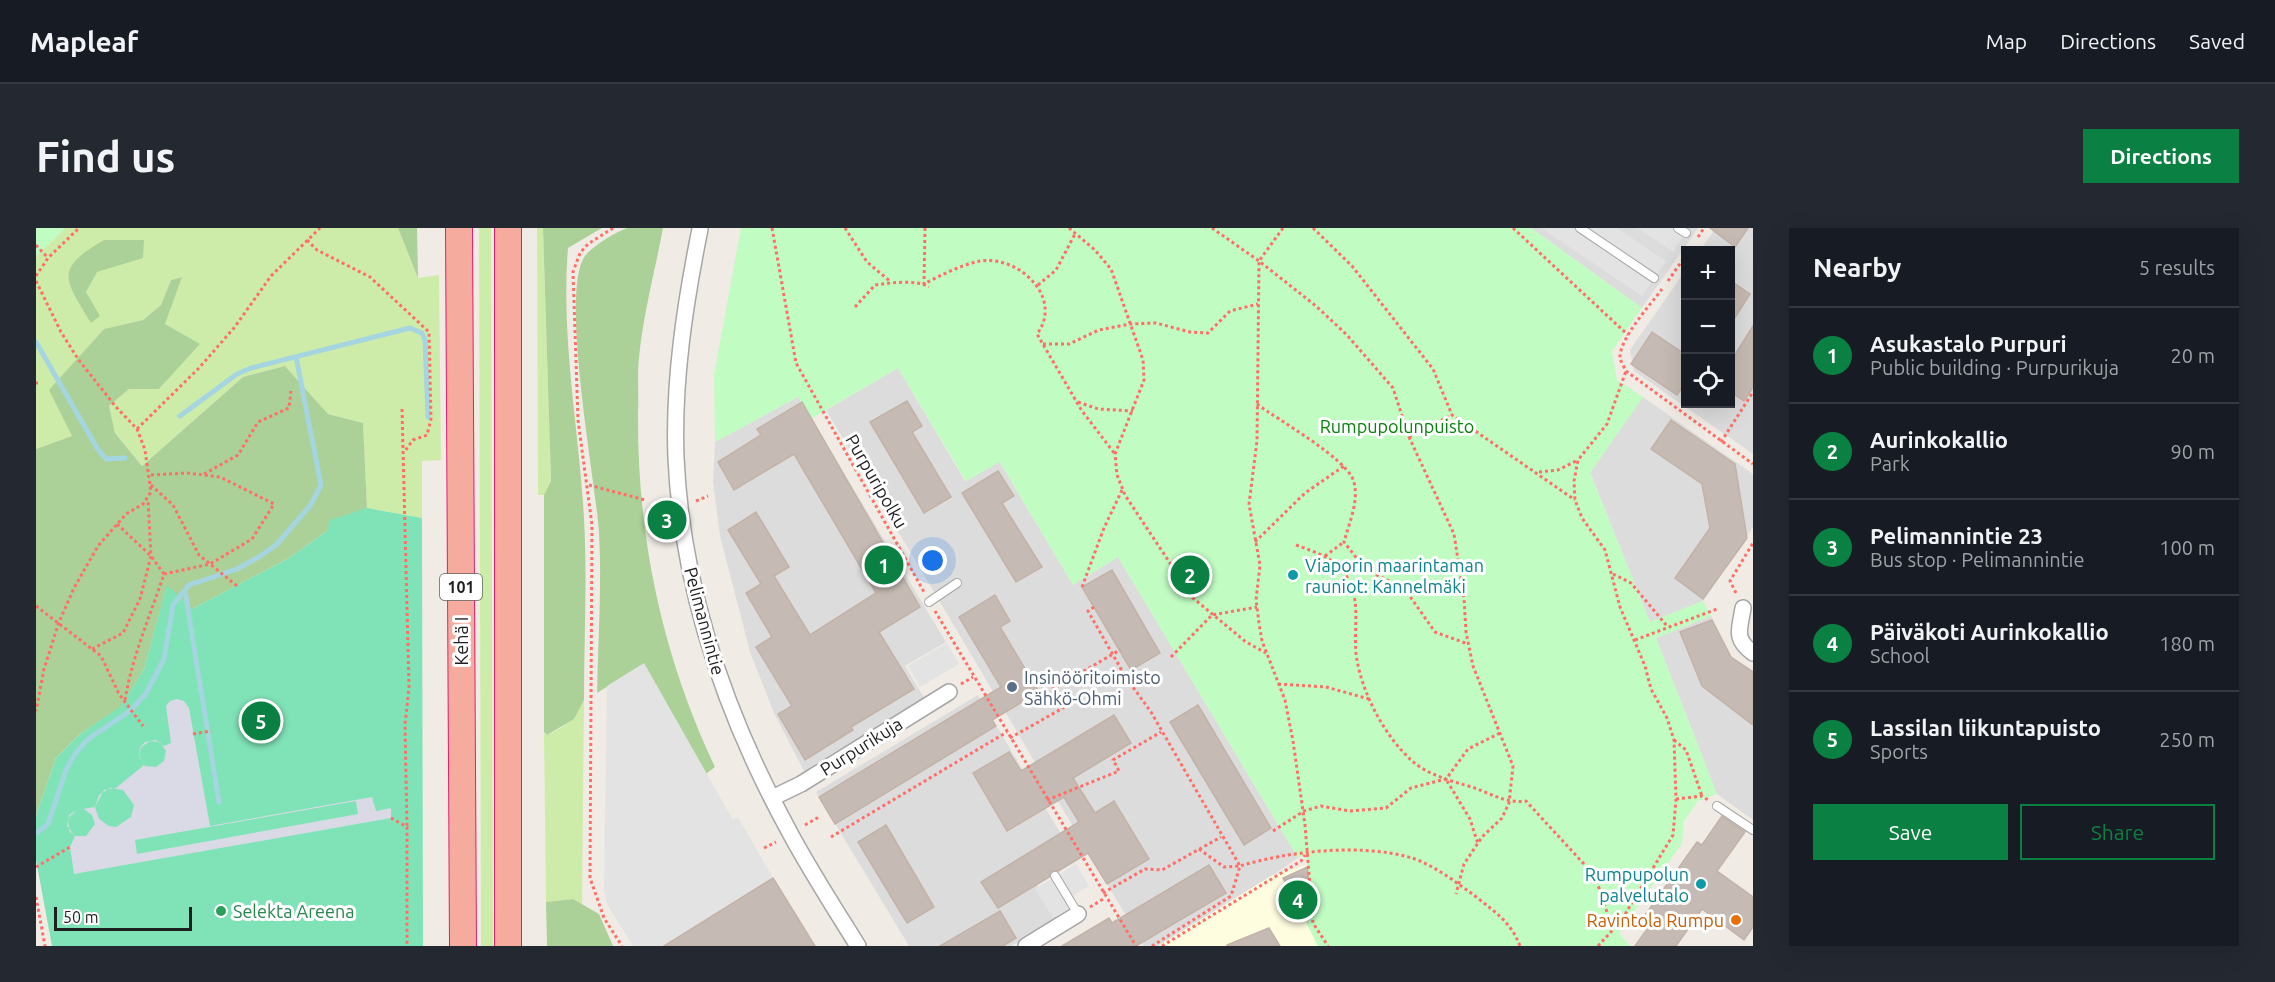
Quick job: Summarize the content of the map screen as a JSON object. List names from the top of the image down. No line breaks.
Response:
{"streets":{"highway":["101","Kehä I"],"street":["Pelimannintie","Purpurikuja"],"path":["Purpuripolku"]},"crossings":[["Pelimannintie","Purpurikuja"]],"parks":["Rumpupolunpuisto"],"places":["Viaporin maarintaman rauniot: Kannelmäki","Insinööritoimisto Sähkö-Ohmi","Rumpupolun palvelutalo","Selekta Areena","Ravintola Rumpu"],"scale_bar":"50 m","page":{"header":"Mapleaf","nav":["Map","Directions","Saved"],"buttons":["Directions",["Save","Share"]],"title":"Find us","heading":["Nearby","5 results"],"map_buttons":["+","−"],"list":[{"mark":"1","name":"Asukastalo Purpuri","note":"Public building · Purpurikuja","value":"20 m"},{"mark":"2","name":"Aurinkokallio","note":"Park","value":"90 m"},{"mark":"3","name":"Pelimannintie 23","note":"Bus stop · Pelimannintie","value":"100 m"},{"mark":"4","name":"Päiväkoti Aurinkokallio","note":"School","value":"180 m"},{"mark":"5","name":"Lassilan liikuntapuisto","note":"Sports","value":"250 m"}],"pins":["3","1","2","5","4"],"scale":"50 m"}}
